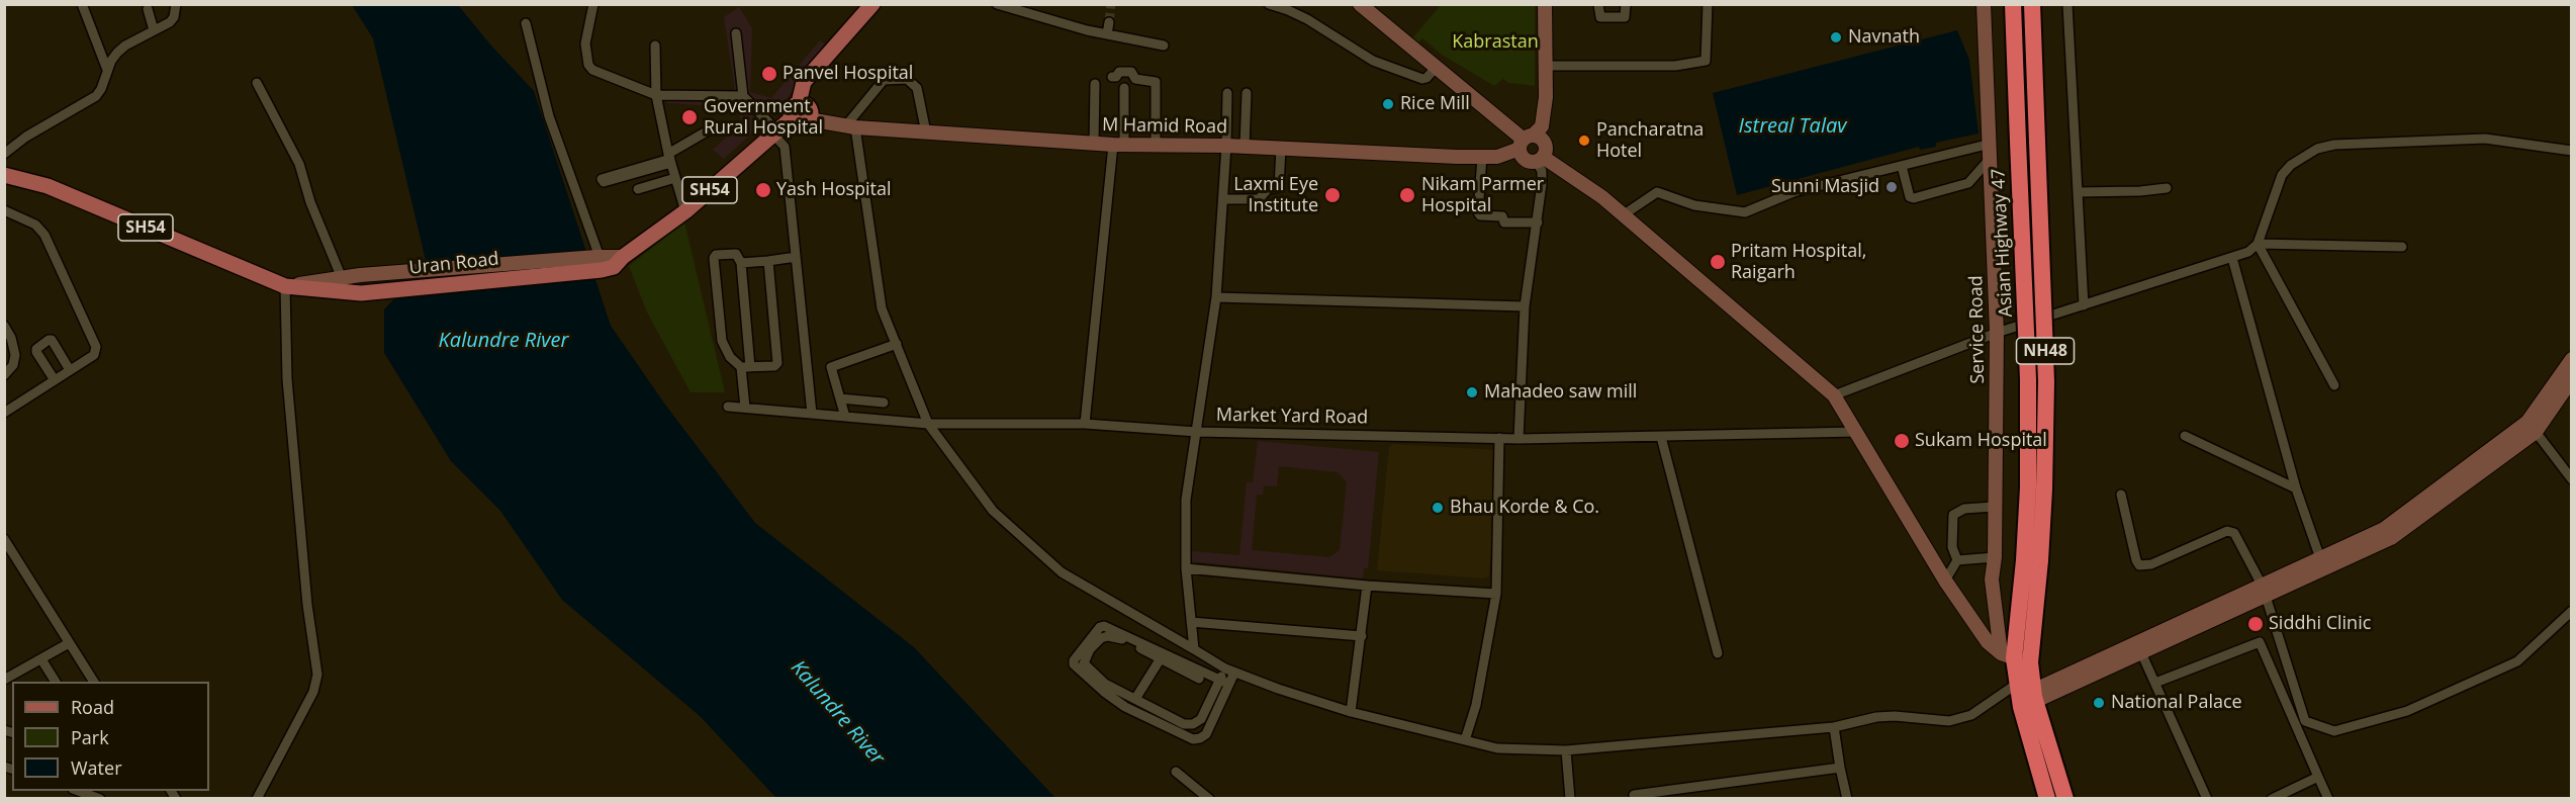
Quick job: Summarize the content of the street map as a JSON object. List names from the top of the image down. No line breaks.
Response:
{"streets":{"highway":["Asian Highway 47","NH48"],"main road":["SH54","Uran Road"],"street":["M Hamid Road","Service Road","Market Yard Road"]},"crossings":[["M Hamid Road","Uran Road"],["Asian Highway 47","Service Road"],["Asian Highway 47","NH48"]],"water":["Istreal Talav","Kalundre River"],"parks":["Kabrastan"],"places":["Navnath","Panvel Hospital","Rice Mill","Government Rural Hospital","Pancharatna Hotel","Sunni Masjid","Yash Hospital","Laxmi Eye Institute","Nikam Parmer Hospital","Pritam Hospital, Raigarh","Mahadeo saw mill","Sukam Hospital","Bhau Korde & Co.","Siddhi Clinic","National Palace"],"legend":["Road","Park","Water"]}
